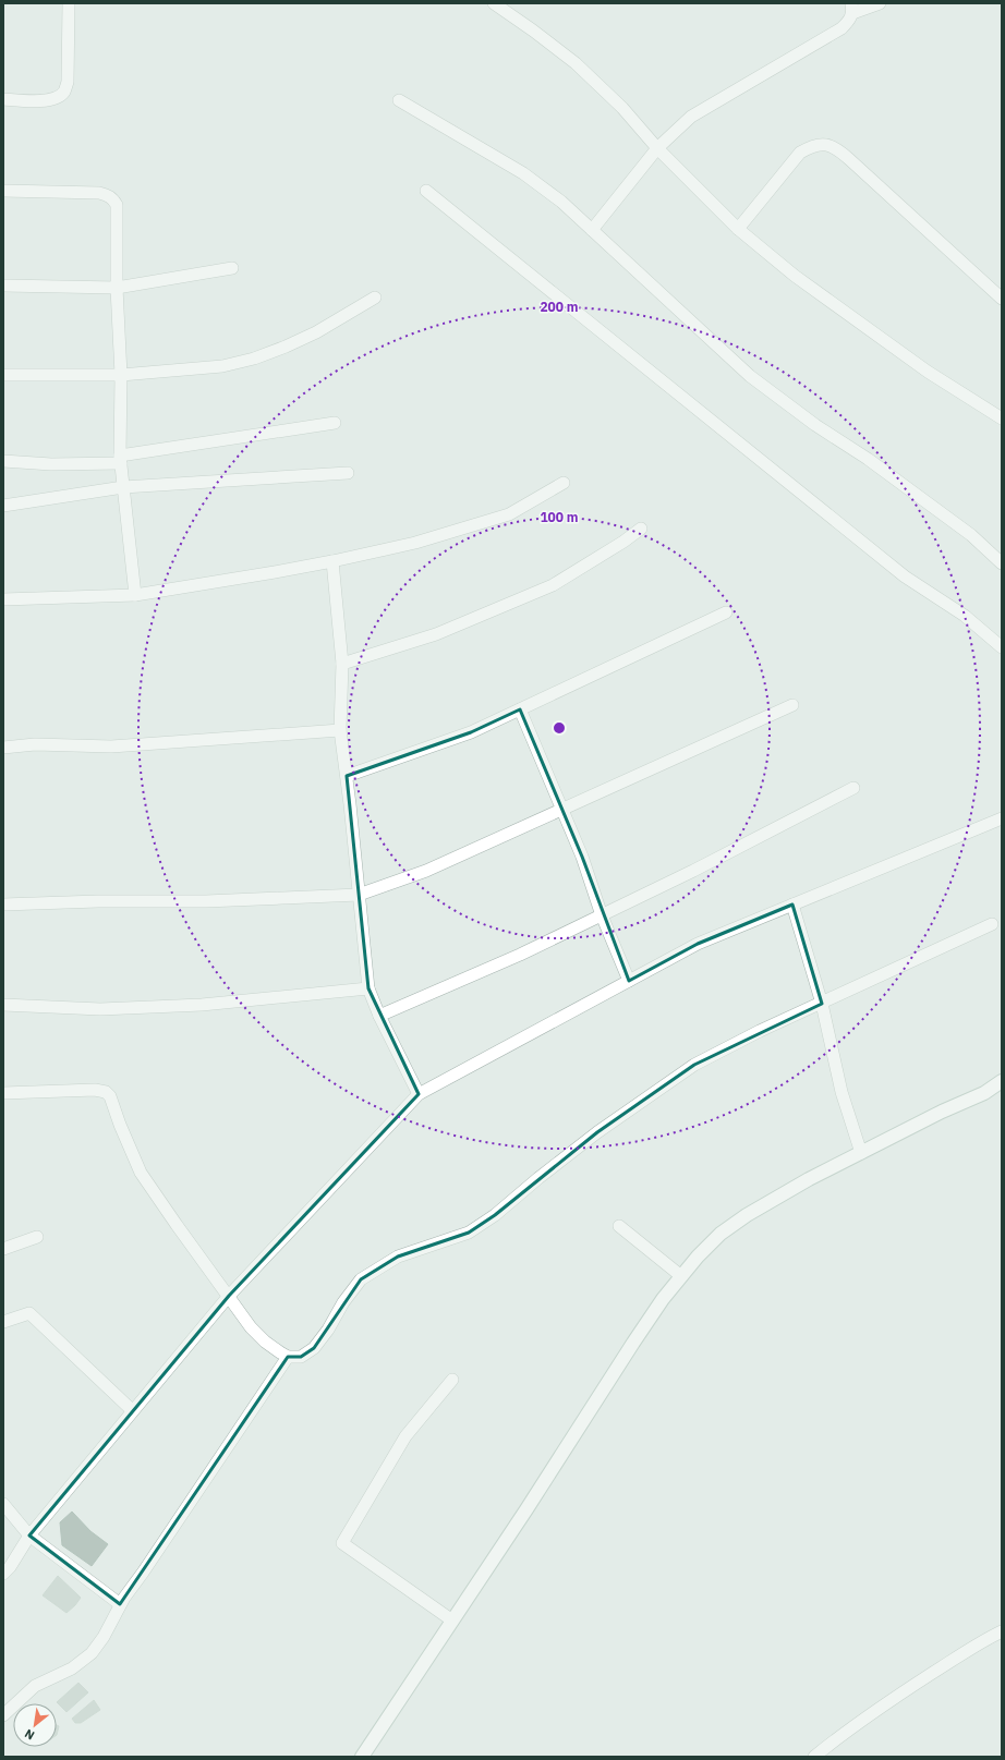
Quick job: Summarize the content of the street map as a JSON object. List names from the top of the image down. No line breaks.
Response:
{"north":"bottom left","rings":["200 m","100 m"]}
